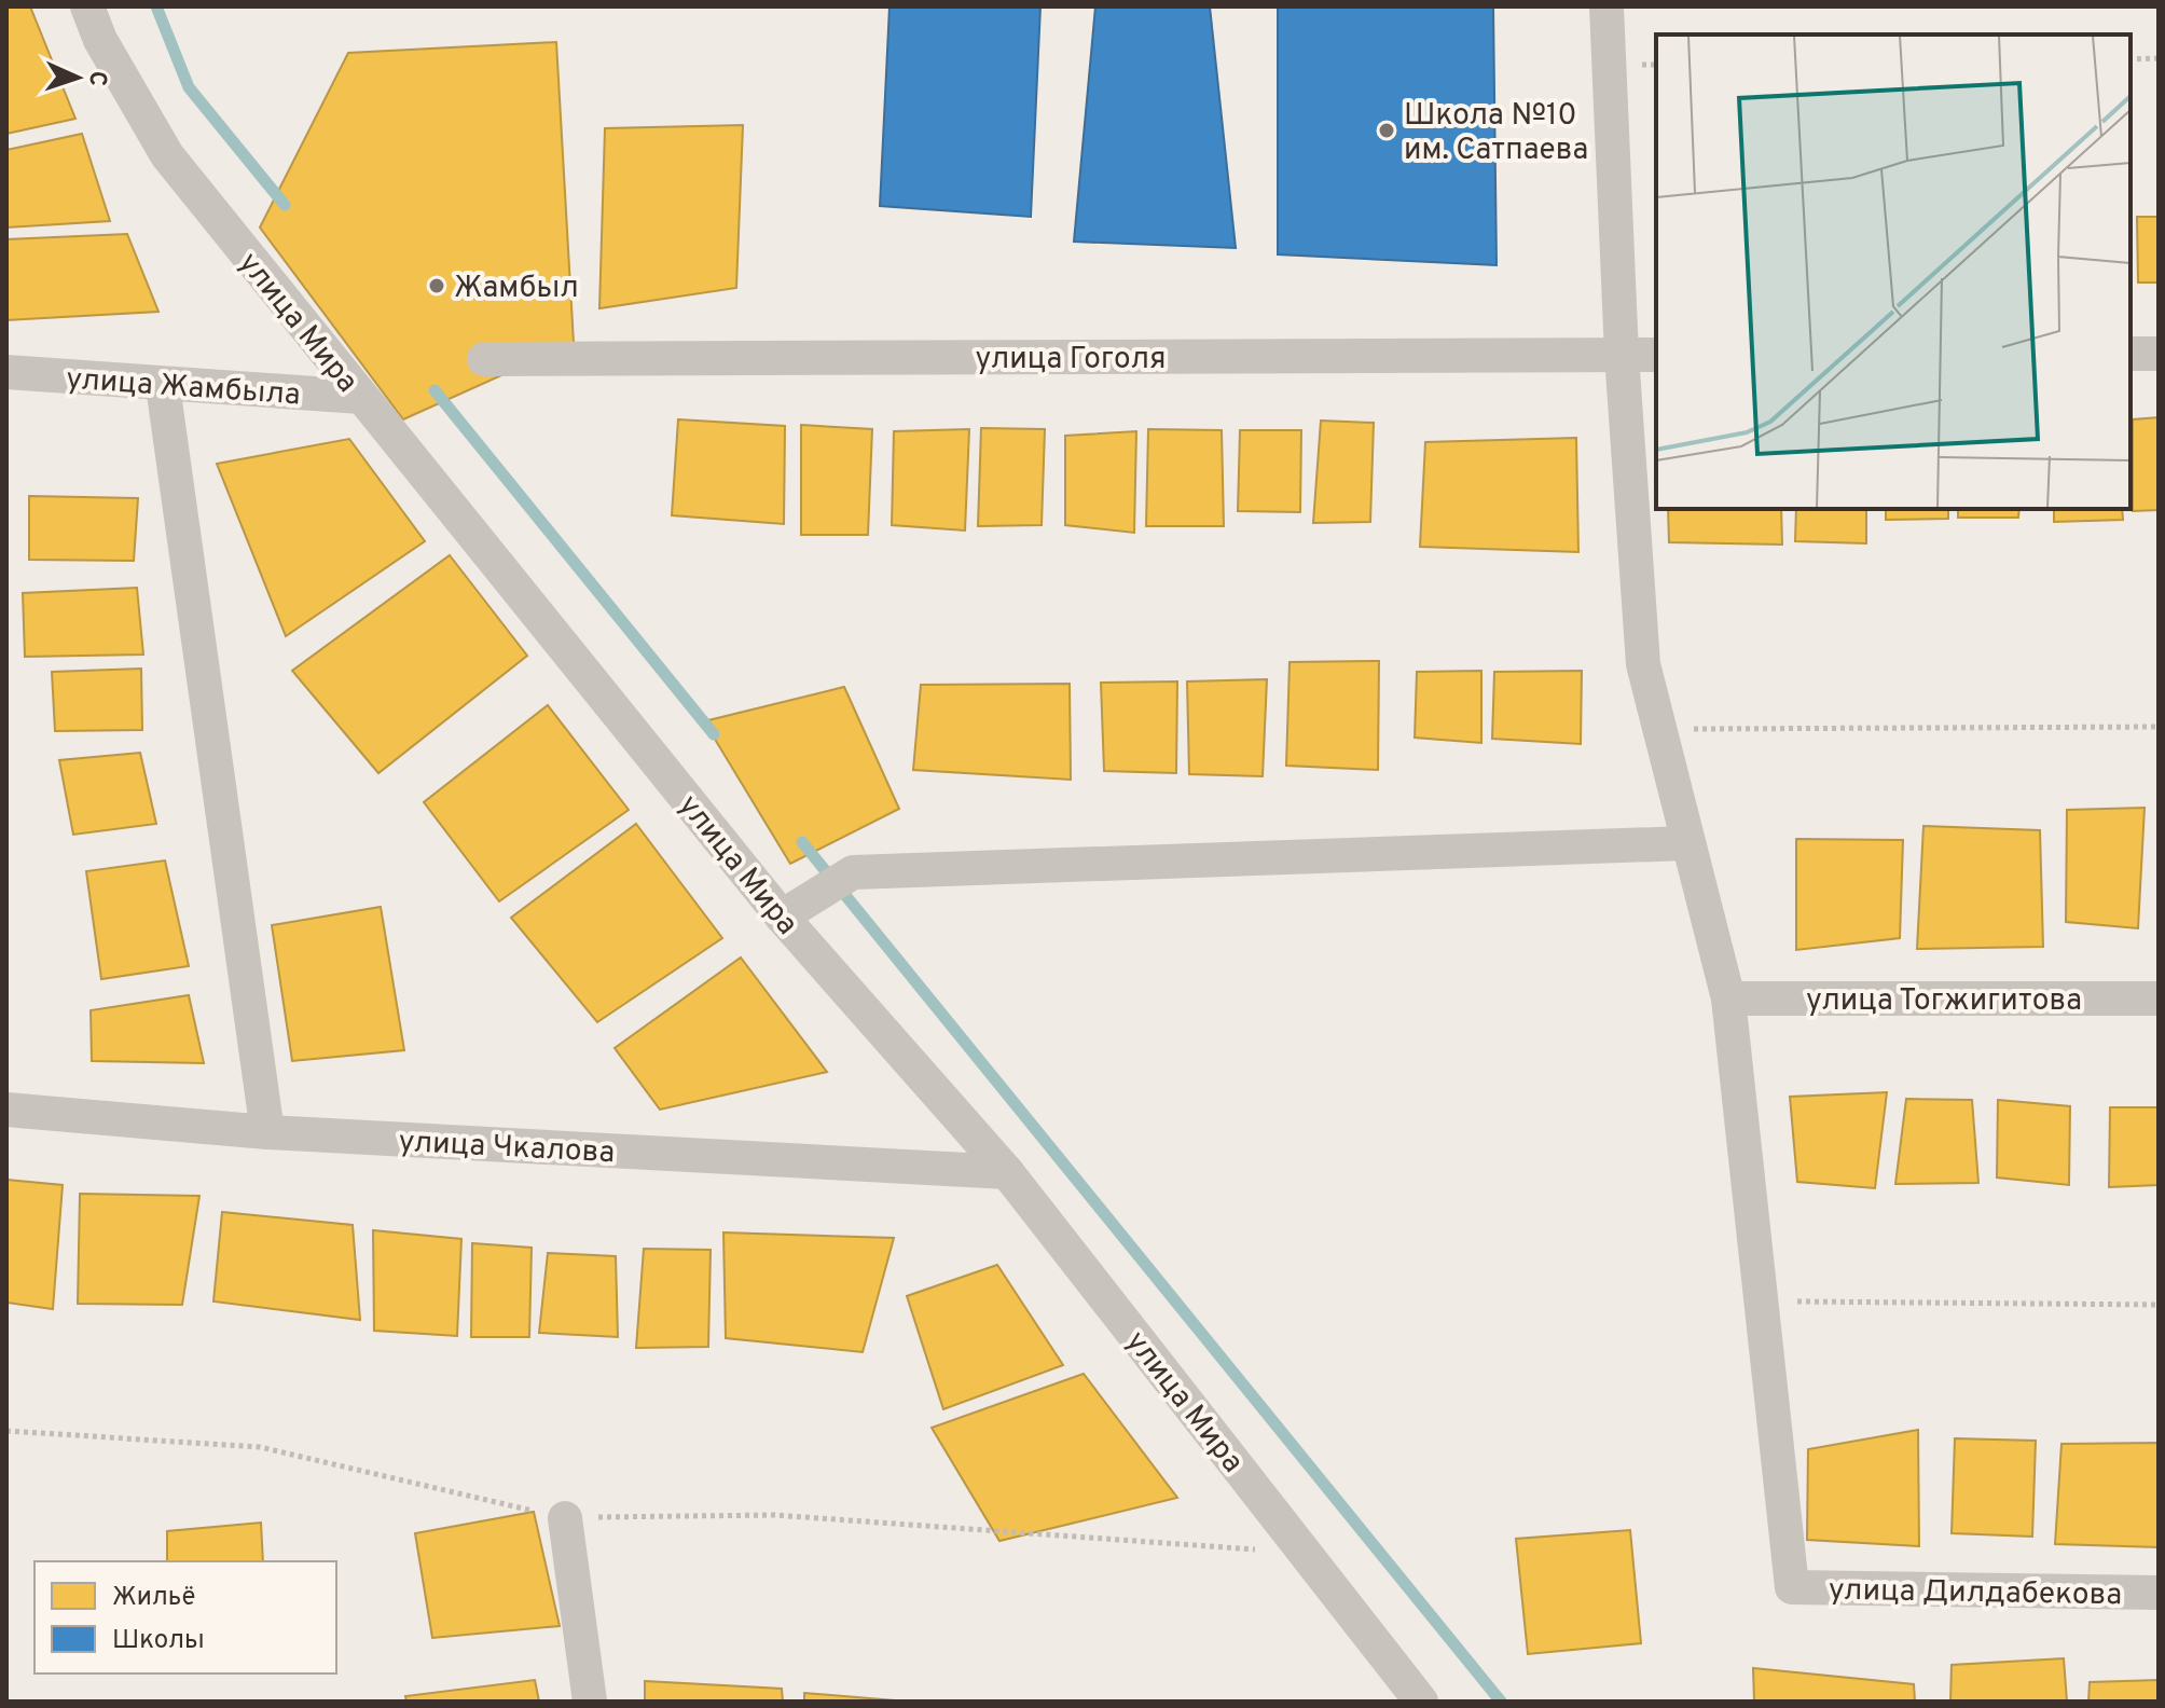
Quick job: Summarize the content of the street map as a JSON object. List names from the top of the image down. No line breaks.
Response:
{"streets":{"street":["улица Мира","улица Гоголя","улица Жамбыла","улица Тогжигитова","улица Чкалова","улица Дилдабекова"]},"crossings":[["улица Мира","улица Жамбыла"],["улица Мира","улица Чкалова"]],"places":["Школа №10 им. Сатпаева","Жамбыл"],"legend":["Жильё","Школы"],"north":"right"}
